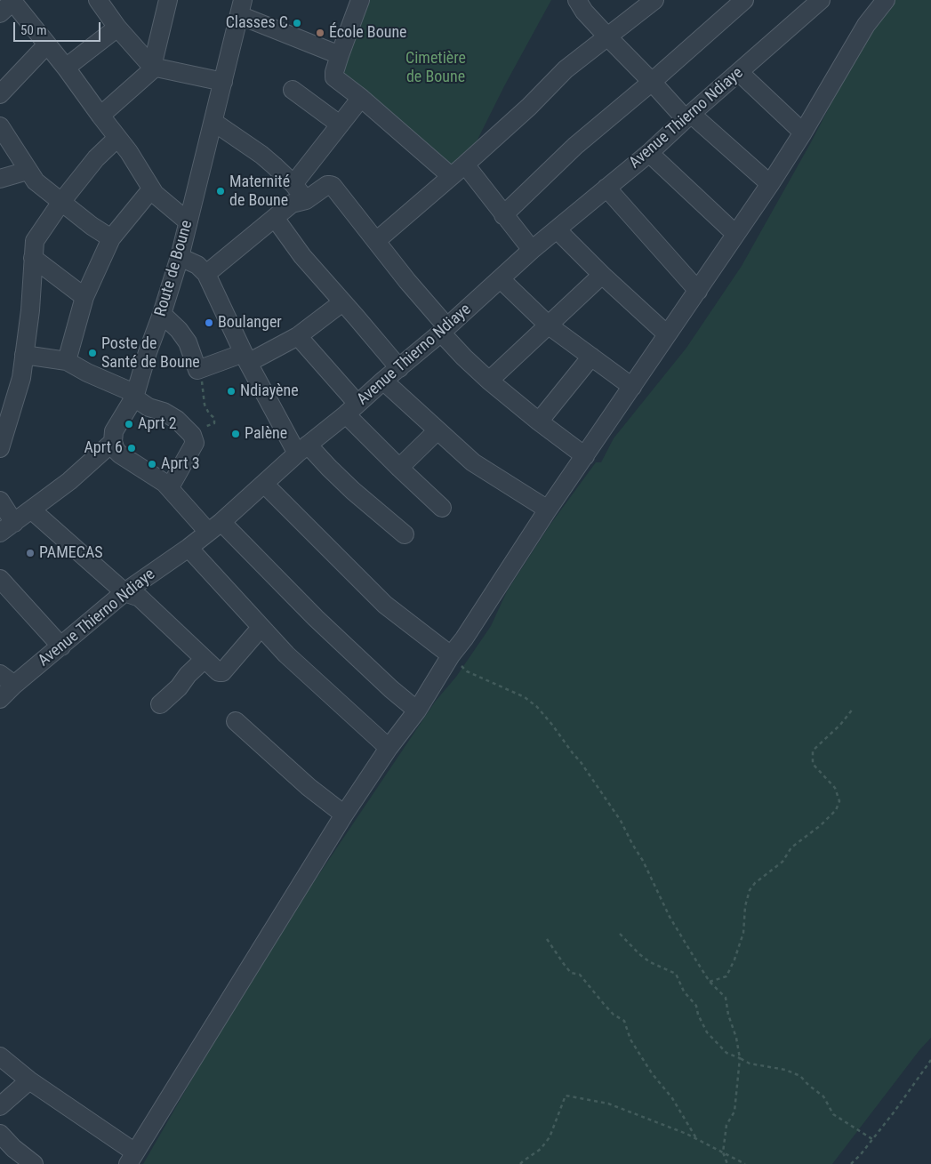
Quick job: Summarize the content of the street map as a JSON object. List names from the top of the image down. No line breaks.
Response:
{"streets":{"street":["Avenue Thierno Ndiaye","Route de Boune"]},"parks":["Cimetière de Boune"],"places":["Classes C","École Boune","Maternité de Boune","Boulanger","Poste de Santé de Boune","Ndiayène","Aprt 2","Palène","Aprt 6","Aprt 3","PAMECAS"],"scale_bar":"50 m"}
